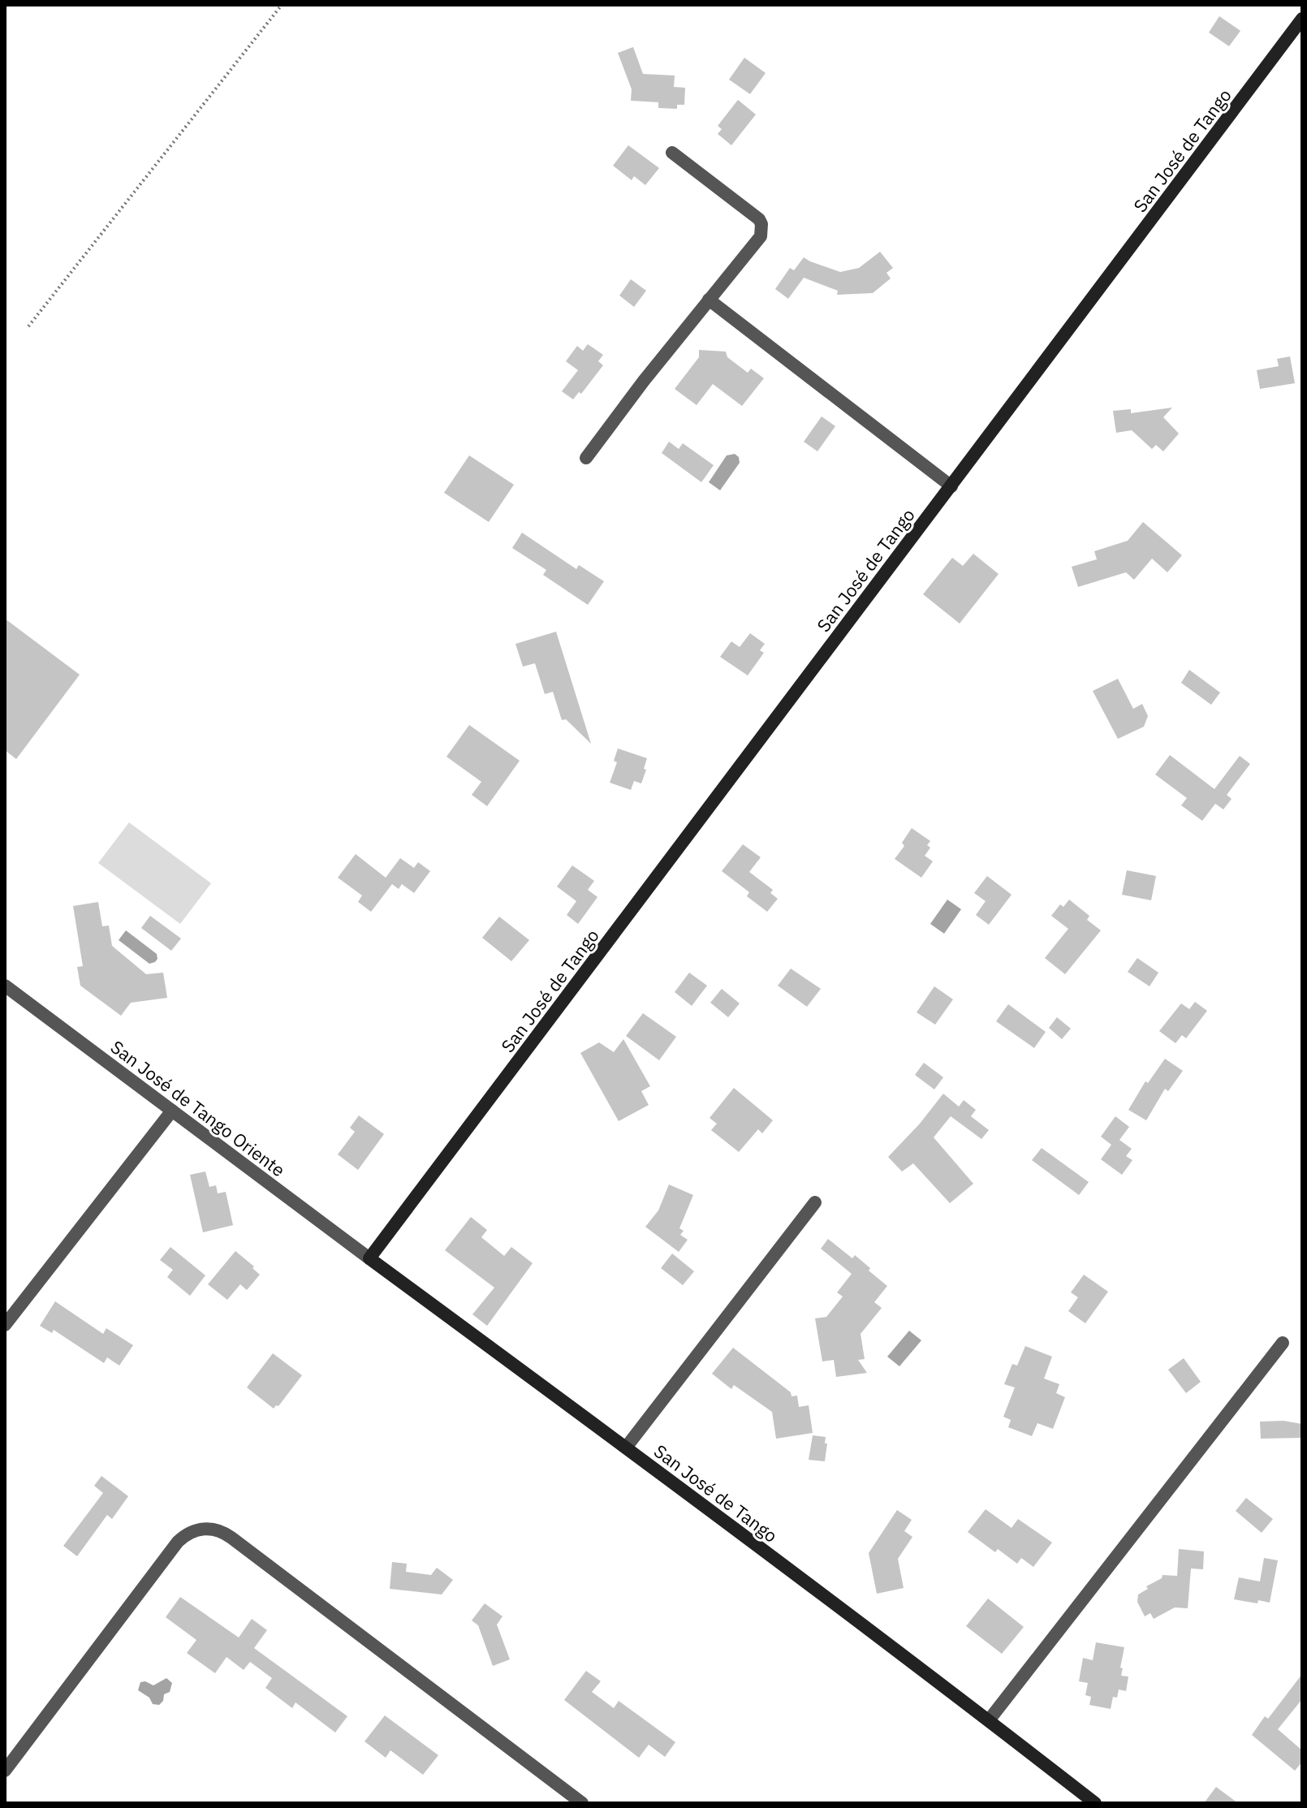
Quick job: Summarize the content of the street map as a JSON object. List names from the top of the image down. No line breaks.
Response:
{"streets":{"street":["San José de Tango","San José de Tango Oriente"]},"crossings":[["San José de Tango","San José de Tango Oriente"]]}
